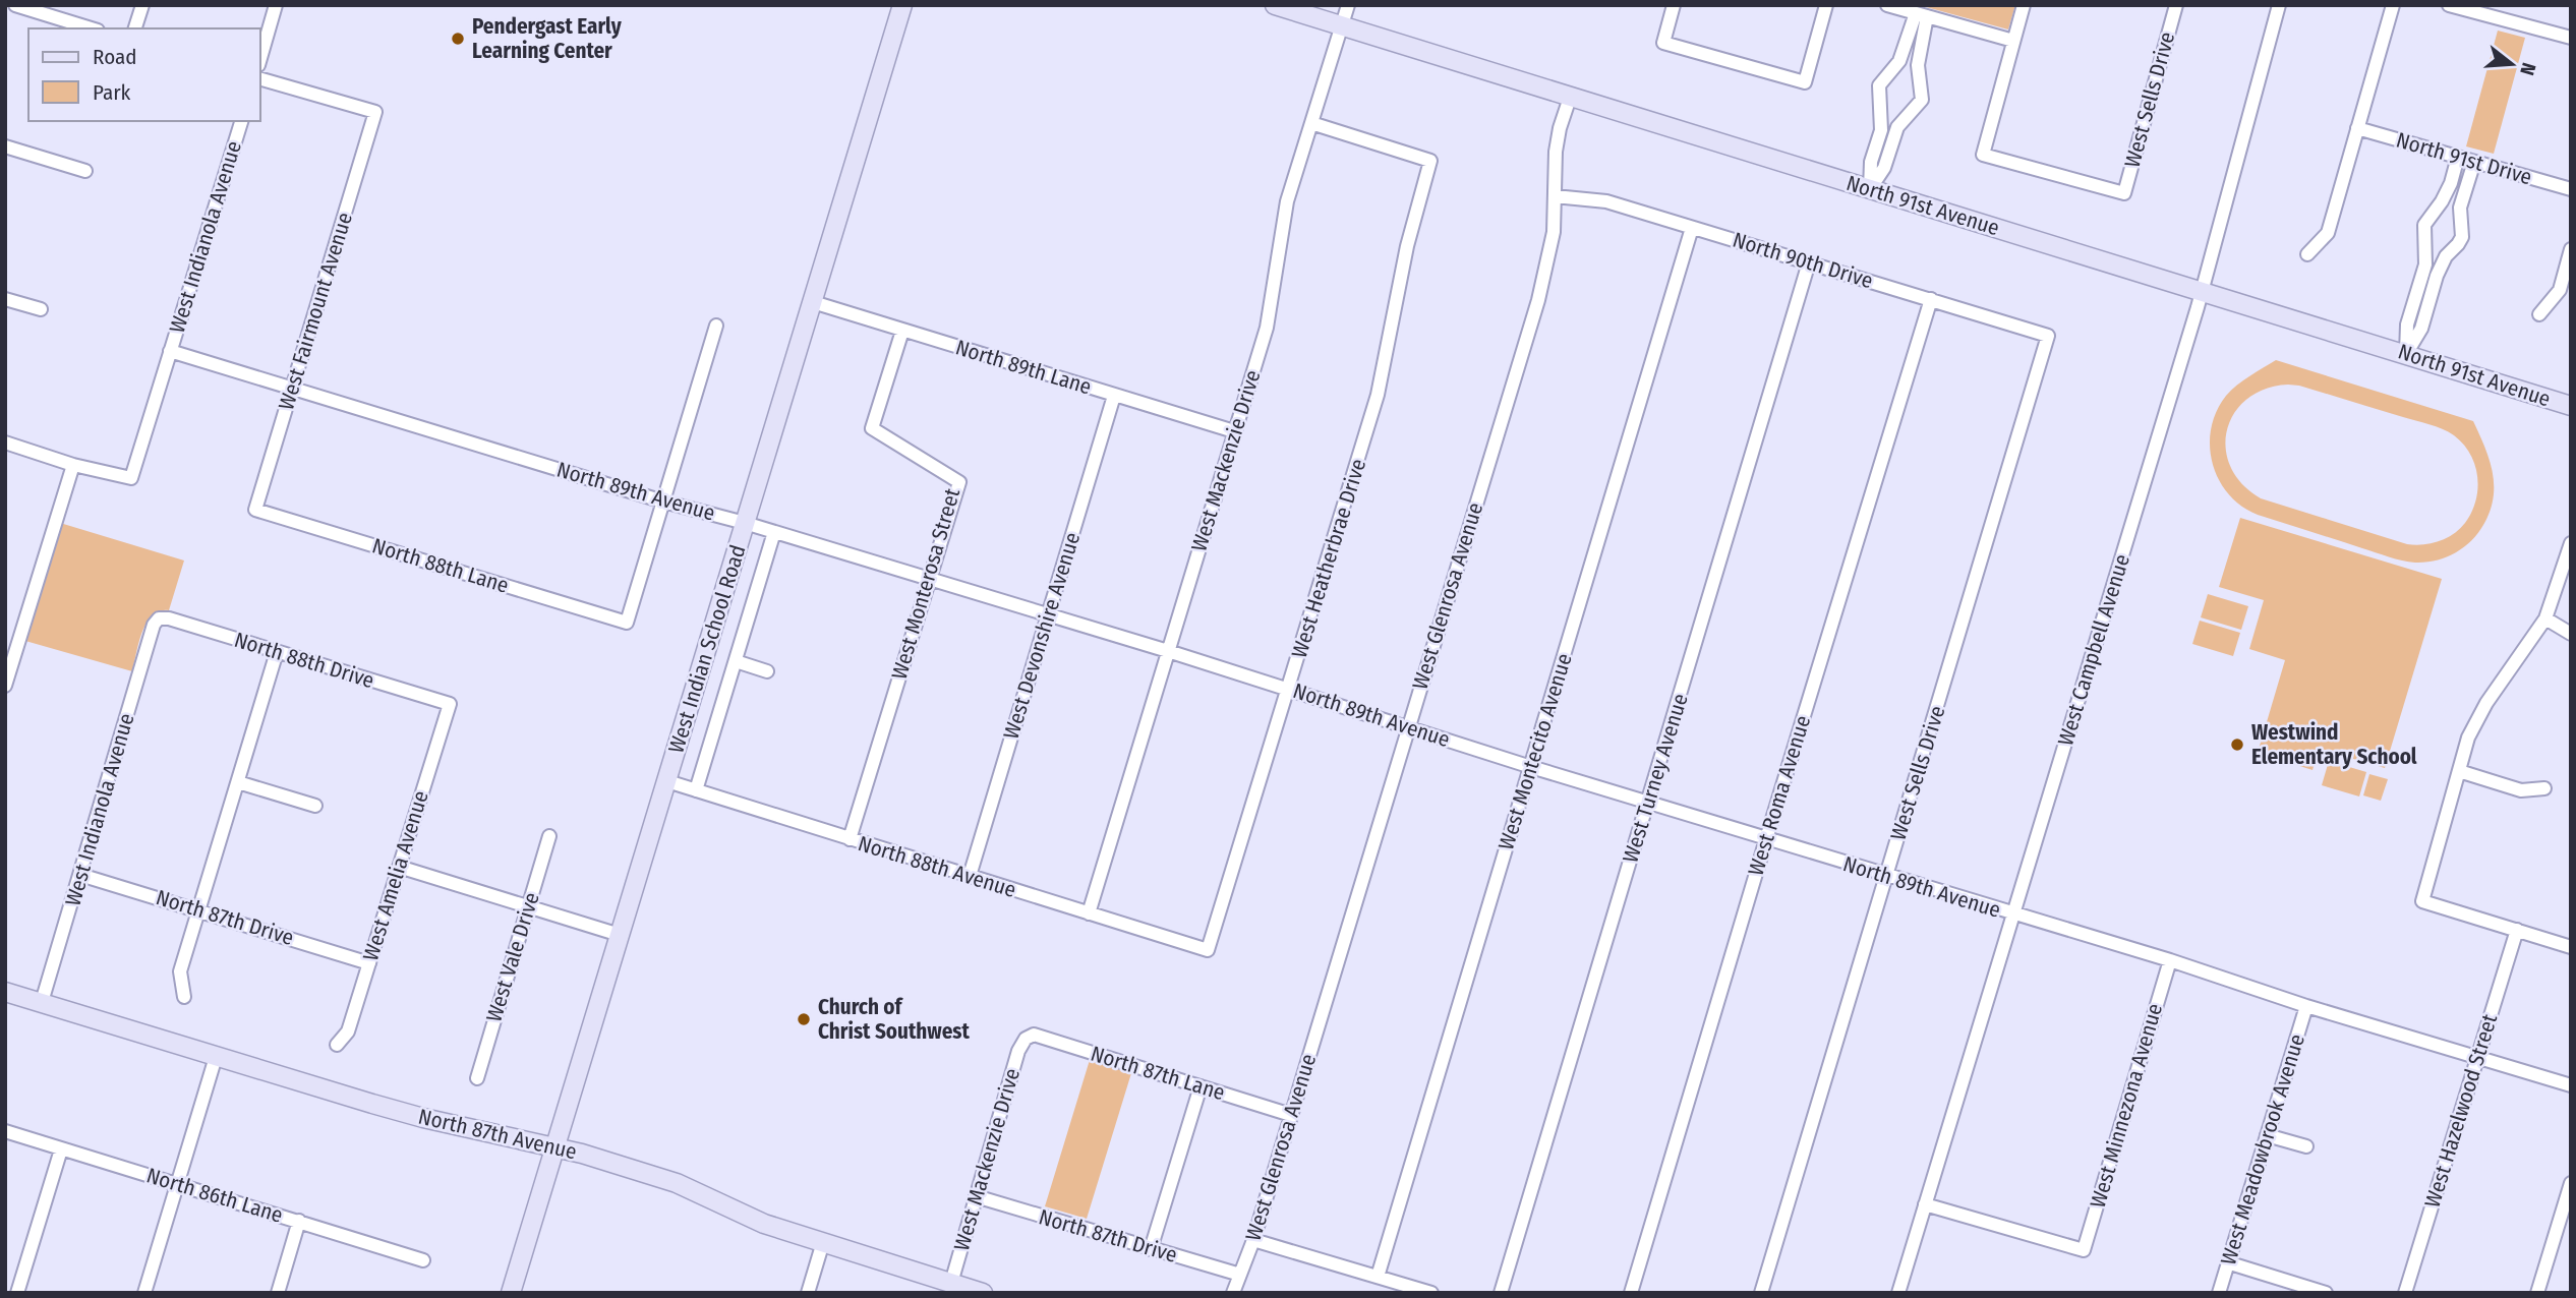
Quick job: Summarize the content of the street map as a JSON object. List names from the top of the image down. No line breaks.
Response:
{"streets":{"main road":["North 91st Avenue","West Indian School Road","North 87th Avenue"],"street":["West Sells Drive","North 91st Drive","West Indianola Avenue","North 90th Drive","West Fairmount Avenue","North 89th Lane","West Mackenzie Drive","North 89th Avenue","West Heatherbrae Drive","North 88th Lane","West Monterosa Street","West Glenrosa Avenue","West Devonshire Avenue","West Campbell Avenue","North 88th Drive","West Montecito Avenue","West Turney Avenue","West Roma Avenue","North 88th Avenue","West Amelia Avenue","North 87th Drive","West Vale Drive","North 87th Lane","West Minnezona Avenue","West Hazelwood Street","West Meadowbrook Avenue","North 86th Lane"]},"crossings":[["West Sells Drive","North 90th Drive"],["West Sells Drive","North 89th Avenue"],["North 91st Avenue","West Mackenzie Drive"],["North 91st Avenue","West Glenrosa Avenue"],["North 91st Avenue","West Campbell Avenue"],["West Indianola Avenue","North 89th Avenue"],["West Indianola Avenue","North 88th Drive"],["West Indianola Avenue","North 87th Drive"],["West Indianola Avenue","North 87th Avenue"],["North 90th Drive","West Glenrosa Avenue"],["North 90th Drive","West Montecito Avenue"],["North 90th Drive","West Turney Avenue"],["North 90th Drive","West Roma Avenue"],["West Fairmount Avenue","North 89th Avenue"],["West Fairmount Avenue","North 88th Lane"],["North 89th Lane","West Mackenzie Drive"],["North 89th Lane","West Monterosa Street"],["North 89th Lane","West Devonshire Avenue"],["North 89th Lane","West Indian School Road"],["West Mackenzie Drive","North 89th Avenue"],["West Mackenzie Drive","West Heatherbrae Drive"],["West Mackenzie Drive","North 88th Avenue"],["West Mackenzie Drive","North 87th Drive"],["West Mackenzie Drive","North 87th Lane"],["West Mackenzie Drive","North 87th Avenue"],["North 89th Avenue","West Heatherbrae Drive"],["North 89th Avenue","North 88th Lane"],["North 89th Avenue","West Monterosa Street"],["North 89th Avenue","West Glenrosa Avenue"],["North 89th Avenue","West Devonshire Avenue"],["North 89th Avenue","West Indian School Road"],["North 89th Avenue","West Campbell Avenue"],["North 89th Avenue","West Montecito Avenue"],["North 89th Avenue","West Turney Avenue"],["North 89th Avenue","West Roma Avenue"],["North 89th Avenue","West Minnezona Avenue"],["North 89th Avenue","West Hazelwood Street"],["North 89th Avenue","West Meadowbrook Avenue"],["West Heatherbrae Drive","North 88th Avenue"],["West Monterosa Street","North 88th Avenue"],["West Glenrosa Avenue","North 87th Drive"],["West Glenrosa Avenue","North 87th Lane"],["West Devonshire Avenue","North 88th Avenue"],["West Indian School Road","North 88th Avenue"],["West Indian School Road","North 87th Avenue"],["West Campbell Avenue","West Minnezona Avenue"],["North 88th Drive","West Amelia Avenue"],["West Amelia Avenue","North 87th Drive"]],"places":["Pendergast Early Learning Center","Westwind Elementary School","Church of Christ Southwest"],"legend":["Road","Park"],"north":"right"}
